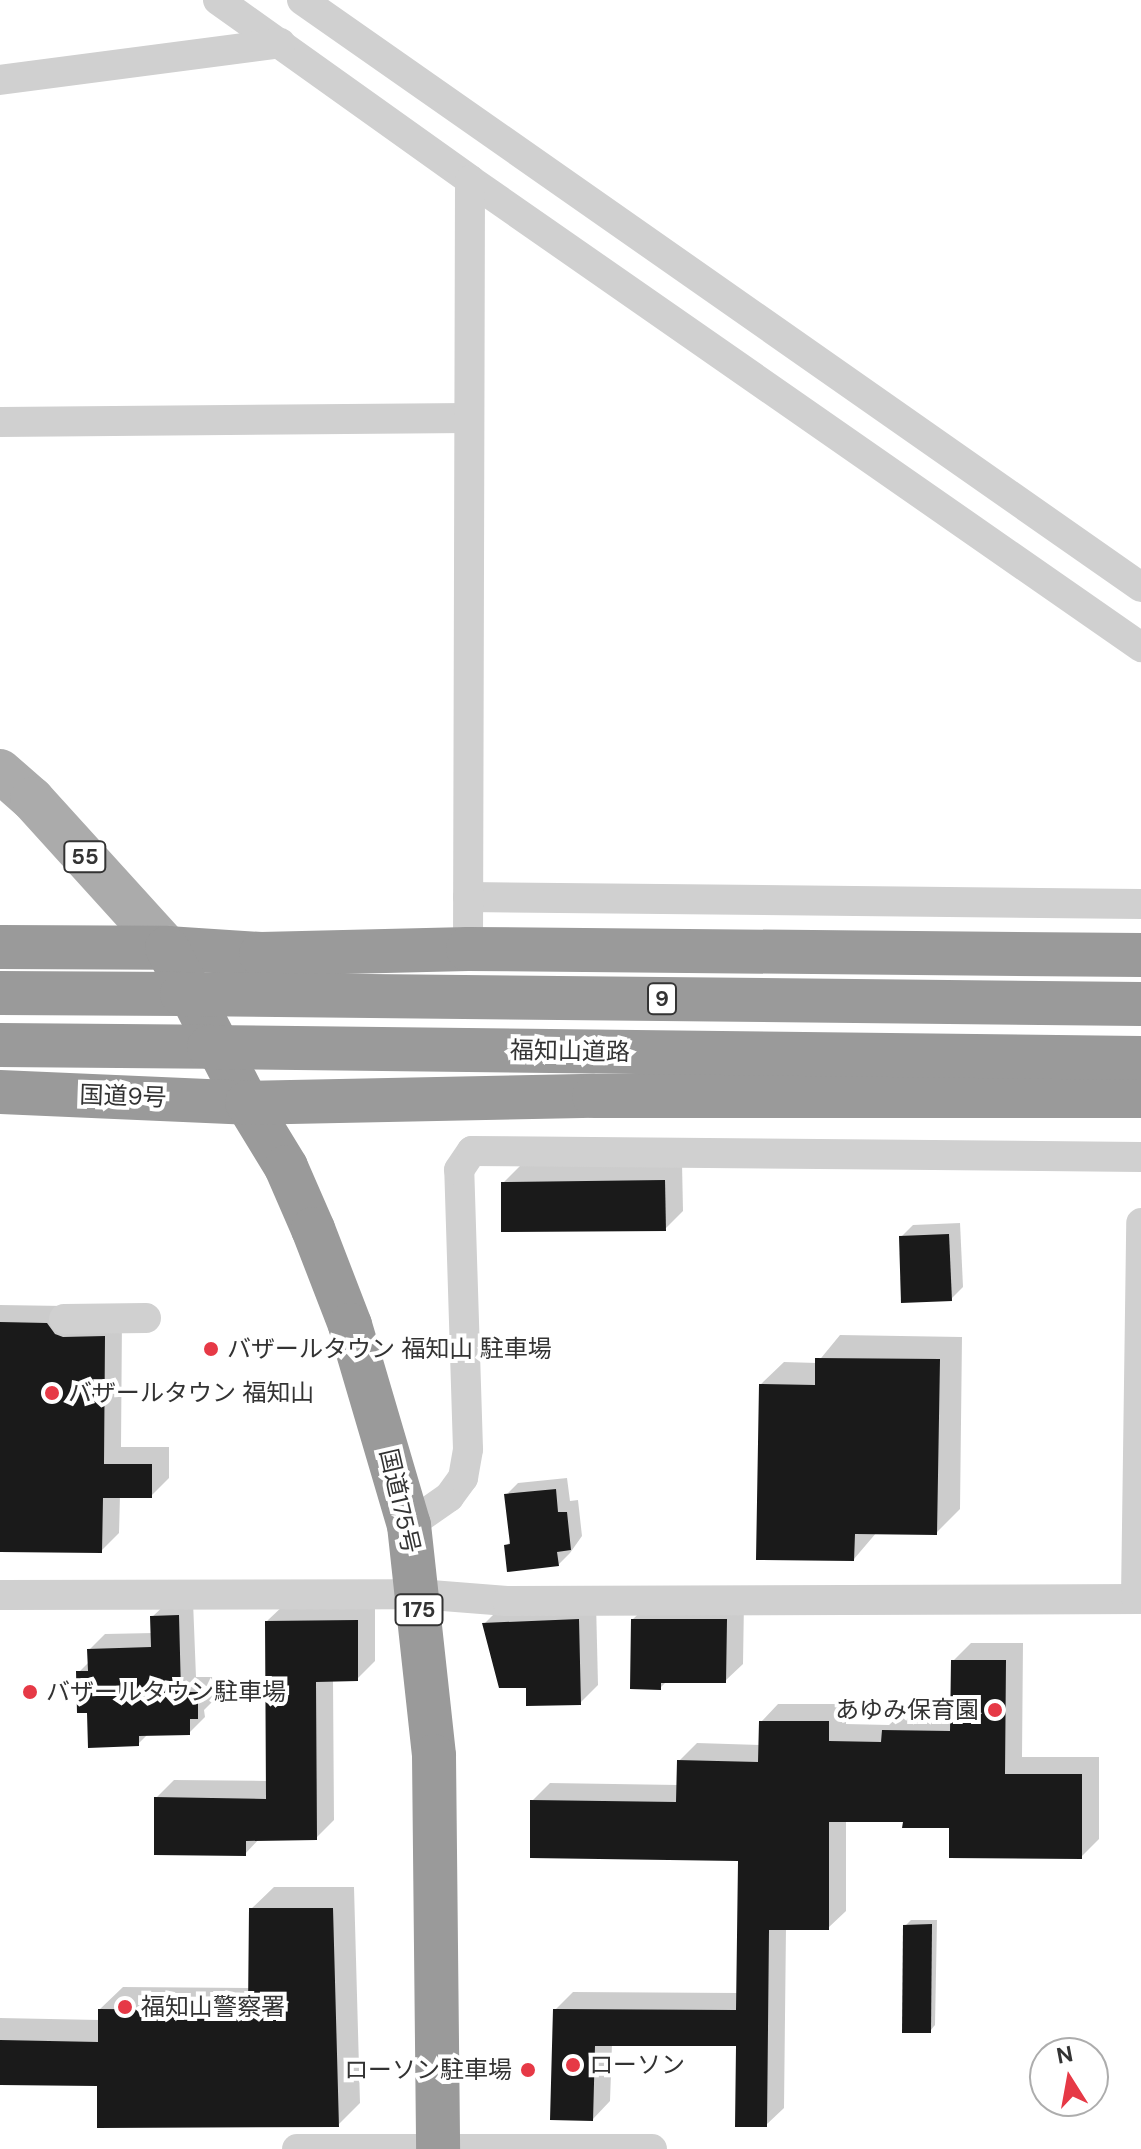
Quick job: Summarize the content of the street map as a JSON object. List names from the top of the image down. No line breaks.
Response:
{"streets":{"highway":["9","福知山道路","国道9号","国道175号","175"],"main road":["55"]},"crossings":[["55","9"],["55","国道175号"],["9","国道175号"],["国道9号","国道175号"]],"places":["バザールタウン 福知山 駐車場","バザールタウン 福知山","バザールタウン駐車場","あゆみ保育園","福知山警察署","ローソン","ローソン駐車場"],"north":"top"}
